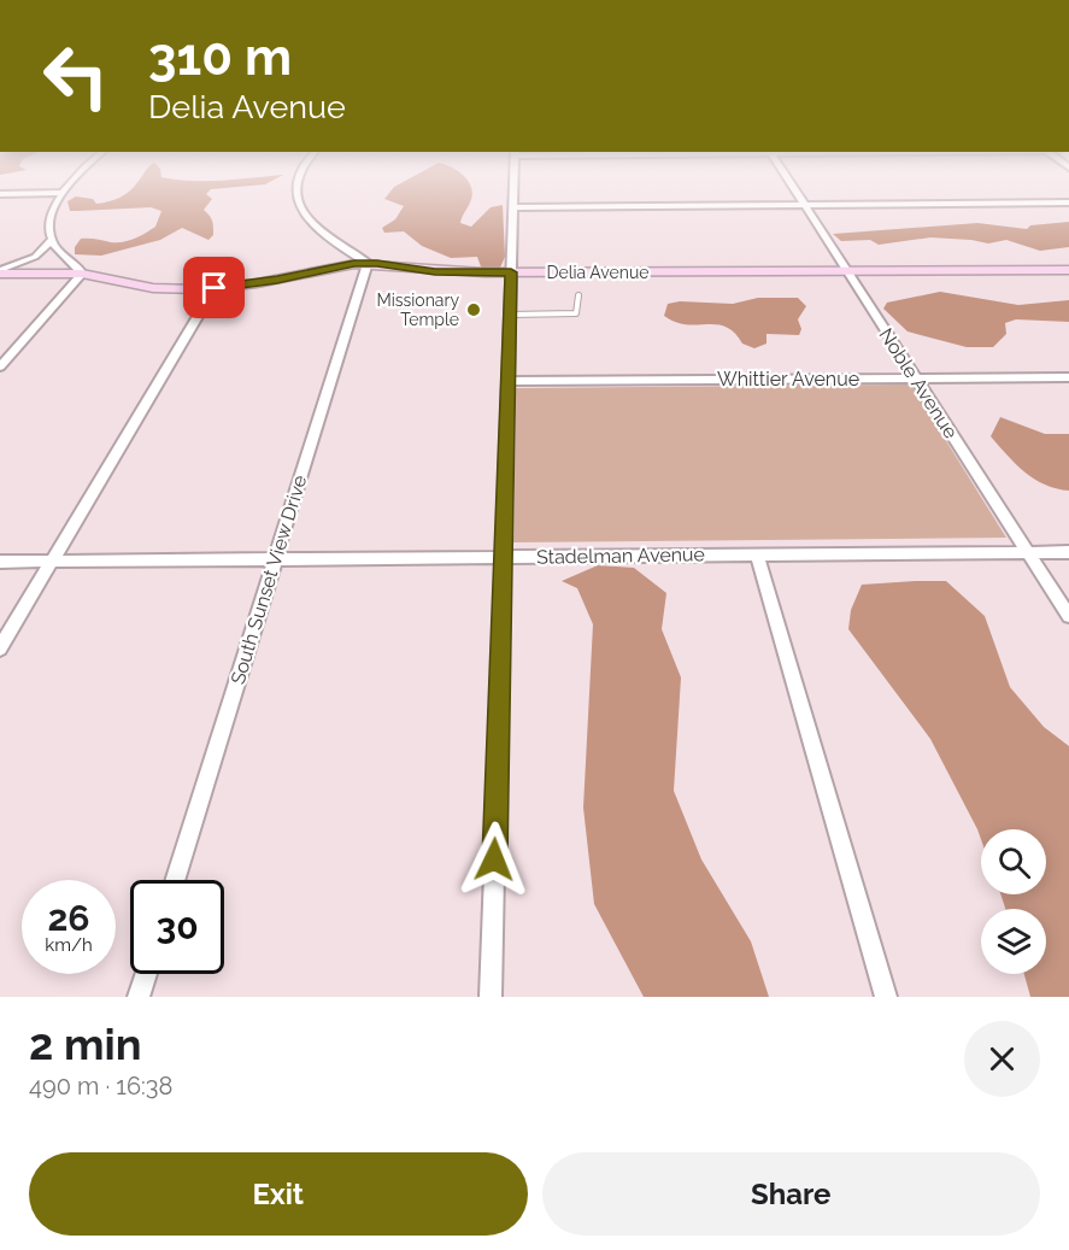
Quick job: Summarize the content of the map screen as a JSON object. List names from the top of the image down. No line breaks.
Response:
{"streets":{"street":["Delia Avenue","Whittier Avenue","Noble Avenue","Stadelman Avenue","South Sunset View Drive"]},"crossings":[["Delia Avenue","Noble Avenue"],["Delia Avenue","South Sunset View Drive"],["Whittier Avenue","Noble Avenue"],["Noble Avenue","Stadelman Avenue"],["Stadelman Avenue","South Sunset View Drive"]],"places":["Missionary Temple"],"page":{"turn":["310 m","Delia Avenue"],"speed":"26 km/h","limit":"30","heading":["2 min","490 m · 16:38"],"buttons":["Exit","Share"]}}
